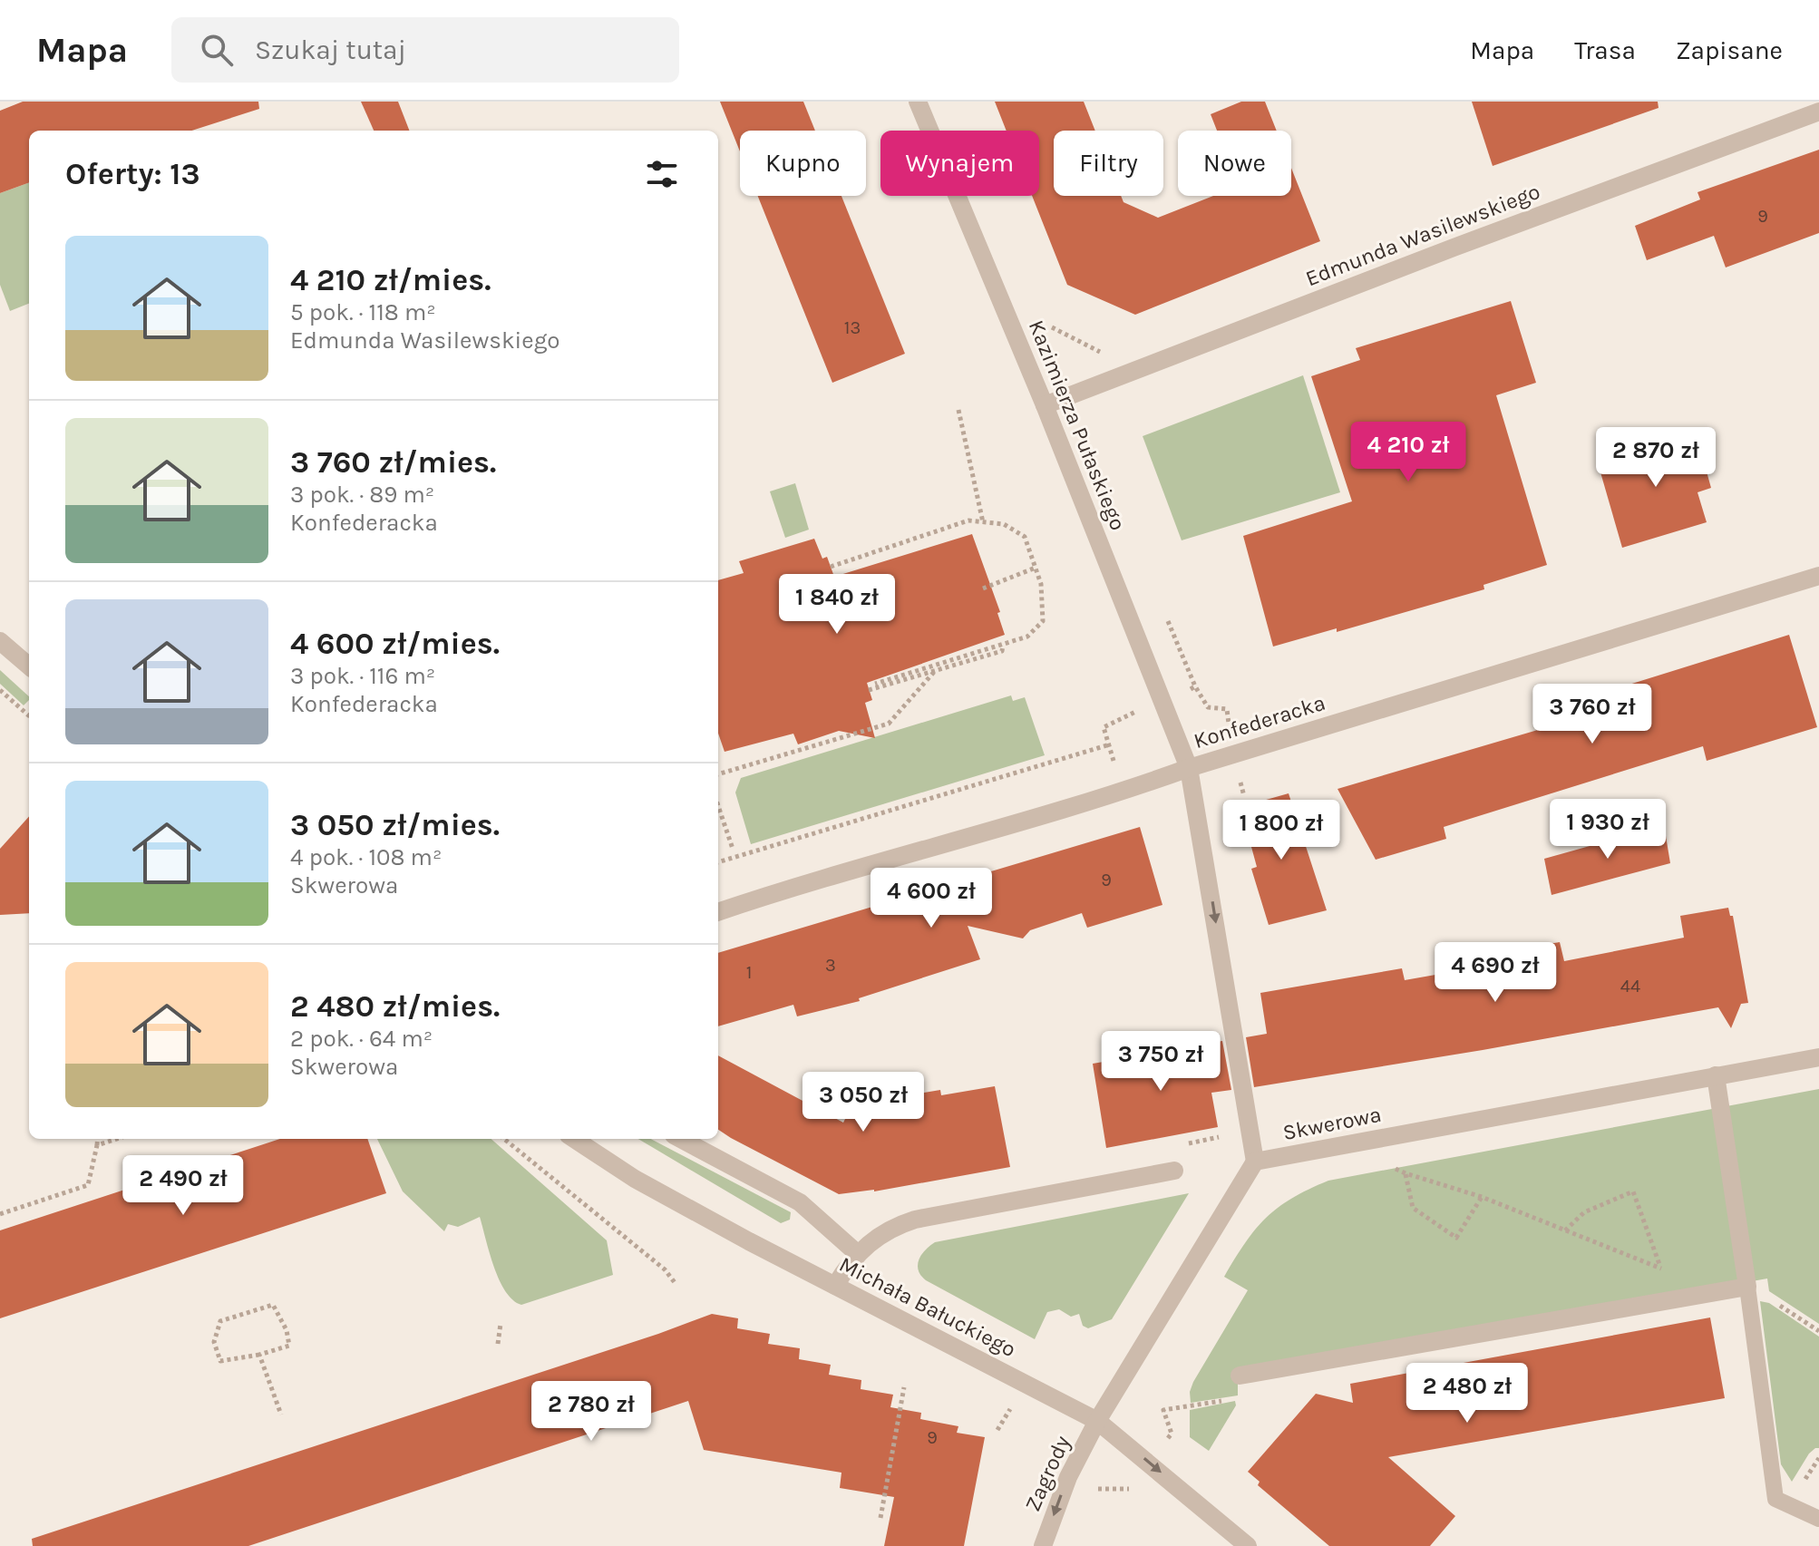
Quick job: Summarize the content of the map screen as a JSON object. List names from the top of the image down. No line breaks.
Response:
{"streets":{"street":["Edmunda Wasilewskiego","Kazimierza Pułaskiego","Konfederacka","Skwerowa","Michała Bałuckiego","Zagrody"]},"crossings":[["Edmunda Wasilewskiego","Kazimierza Pułaskiego"],["Kazimierza Pułaskiego","Konfederacka"],["Kazimierza Pułaskiego","Skwerowa"],["Michała Bałuckiego","Zagrody"]],"one_way":["Kazimierza Pułaskiego","Zagrody"],"house_numbers":["9","13","9","3","1","44","9"],"page":{"header":"Mapa","search":"Szukaj tutaj","nav":["Mapa","Trasa","Zapisane"],"chip":["Kupno","Wynajem","Filtry","Nowe"],"heading":"Oferty: 13","list":[{"name":"4 210 zł/mies.","note":"5 pok. · 118 m² · Edmunda Wasilewskiego"},{"name":"3 760 zł/mies.","note":"3 pok. · 89 m² · Konfederacka"},{"name":"4 600 zł/mies.","note":"3 pok. · 116 m² · Konfederacka"},{"name":"3 050 zł/mies.","note":"4 pok. · 108 m² · Skwerowa"},{"name":"2 480 zł/mies.","note":"2 pok. · 64 m² · Skwerowa"}],"price":["4 210 zł","2 870 zł","1 840 zł","3 760 zł","1 930 zł","1 800 zł","4 600 zł","4 690 zł","3 750 zł","3 050 zł","2 490 zł","2 480 zł","2 780 zł"]}}
